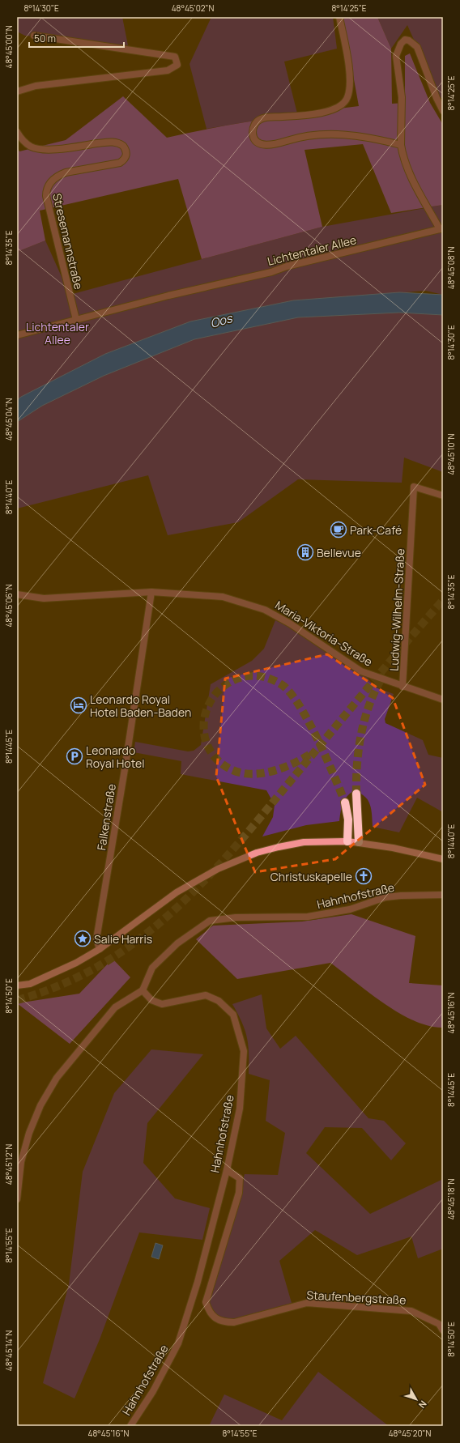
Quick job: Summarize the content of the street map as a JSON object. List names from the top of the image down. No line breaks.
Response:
{"streets":{"street":["Stresemannstraße","Lichtentaler Allee","Ludwig-Wilhelm-Straße","Maria-Viktoria-Straße","Falkenstraße","Hahnhofstraße","Staufenbergstraße"]},"crossings":[["Stresemannstraße","Lichtentaler Allee"],["Ludwig-Wilhelm-Straße","Maria-Viktoria-Straße"],["Maria-Viktoria-Straße","Falkenstraße"],["Hahnhofstraße","Staufenbergstraße"]],"water":["Oos"],"parks":["Lichtentaler Allee"],"places":{"cafe":["Park-Café"],"building":["Bellevue"],"hotel":["Leonardo Royal Hotel Baden-Baden"],"parking":["Leonardo Royal Hotel"],"church":["Christuskapelle"],"place":["Salie Harris"]},"scale_bar":"50 m","north":"bottom right","coordinates":["8°14'30\"E","48°45'02\"N","8°14'25\"E","48°45'00\"N","8°14'35\"E","48°45'08\"N","48°45'04\"N","48°45'10\"N","8°14'40\"E","48°45'06\"N","8°14'45\"E","8°14'50\"E","48°45'16\"N","48°45'12\"N","48°45'18\"N","8°14'55\"E","48°45'14\"N","48°45'20\"N"]}
